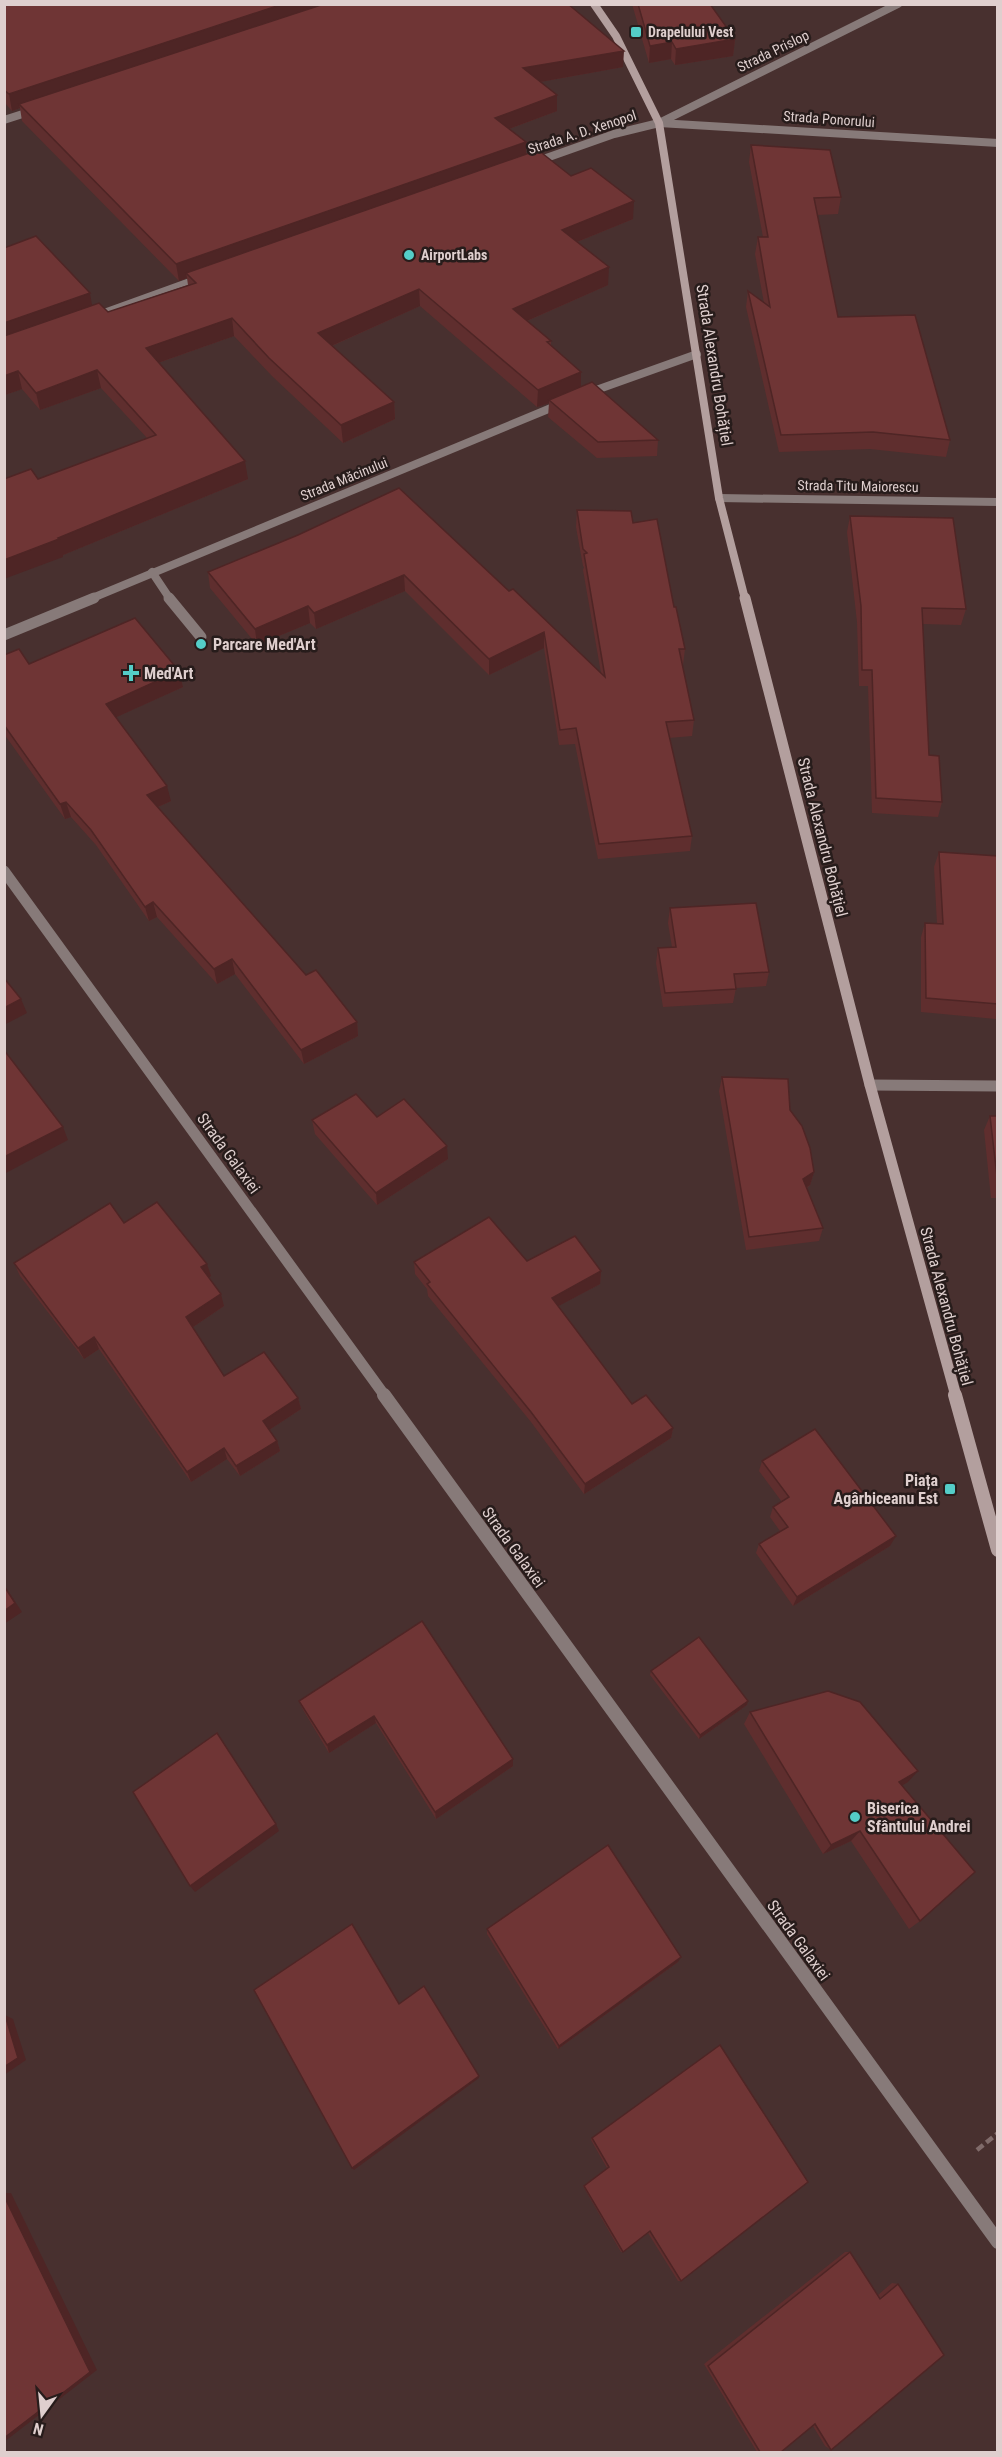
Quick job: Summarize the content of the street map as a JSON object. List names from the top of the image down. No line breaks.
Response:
{"streets":{"main road":["Strada Alexandru Bohățiel"],"street":["Strada Prislop","Strada Ponorului","Strada A. D. Xenopol","Strada Măcinului","Strada Titu Maiorescu","Strada Galaxiei"]},"crossings":[["Strada Prislop","Strada Ponorului"],["Strada Prislop","Strada A. D. Xenopol"],["Strada Prislop","Strada Alexandru Bohățiel"],["Strada Ponorului","Strada A. D. Xenopol"],["Strada Ponorului","Strada Alexandru Bohățiel"],["Strada A. D. Xenopol","Strada Alexandru Bohățiel"],["Strada Alexandru Bohățiel","Strada Măcinului"],["Strada Alexandru Bohățiel","Strada Titu Maiorescu"]],"places":{"transit":["Drapelului Vest","Piața Agârbiceanu Est"],"other":["AirportLabs","Parcare Med'Art","Biserica Sfântului Andrei"],"health":["Med'Art"]},"north":"bottom"}
